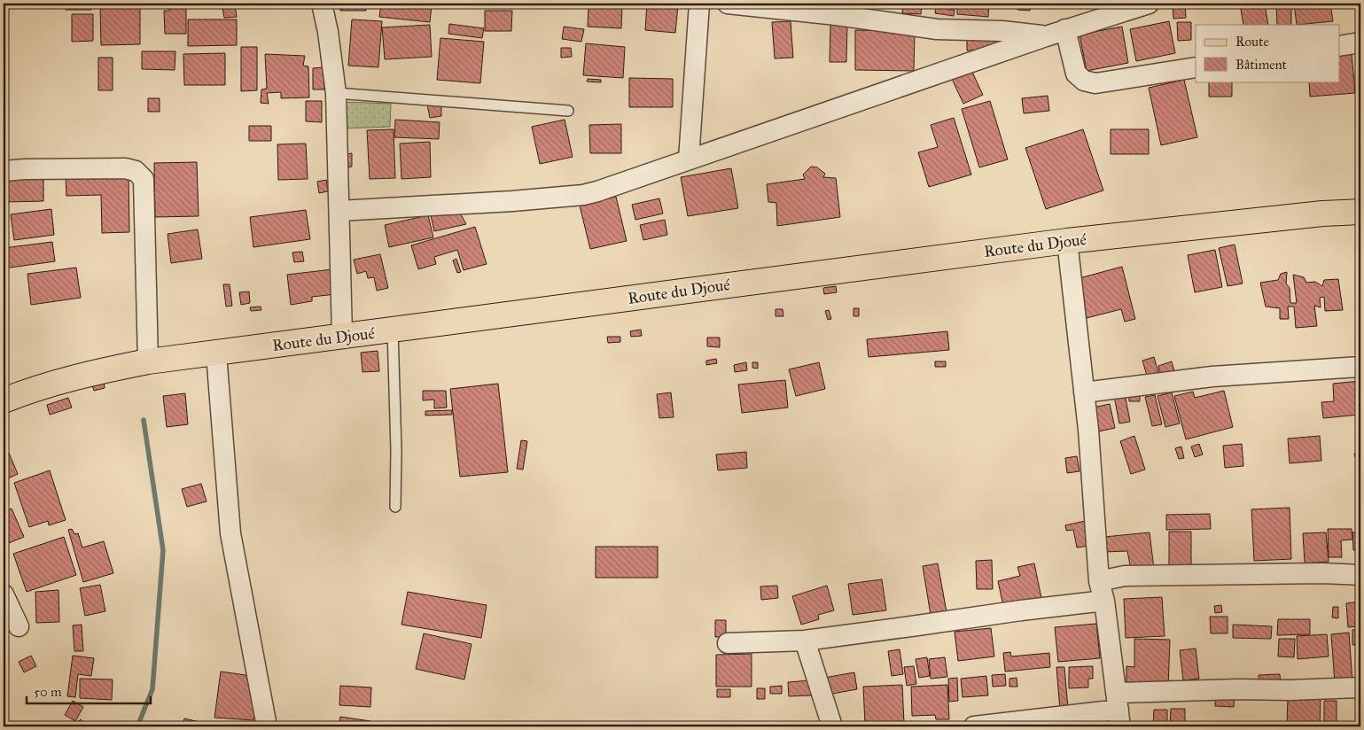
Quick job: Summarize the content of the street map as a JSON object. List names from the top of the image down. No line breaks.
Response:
{"streets":{"main road":["Route du Djoué"]},"legend":["Route","Bâtiment"],"scale_bar":"50 m"}
